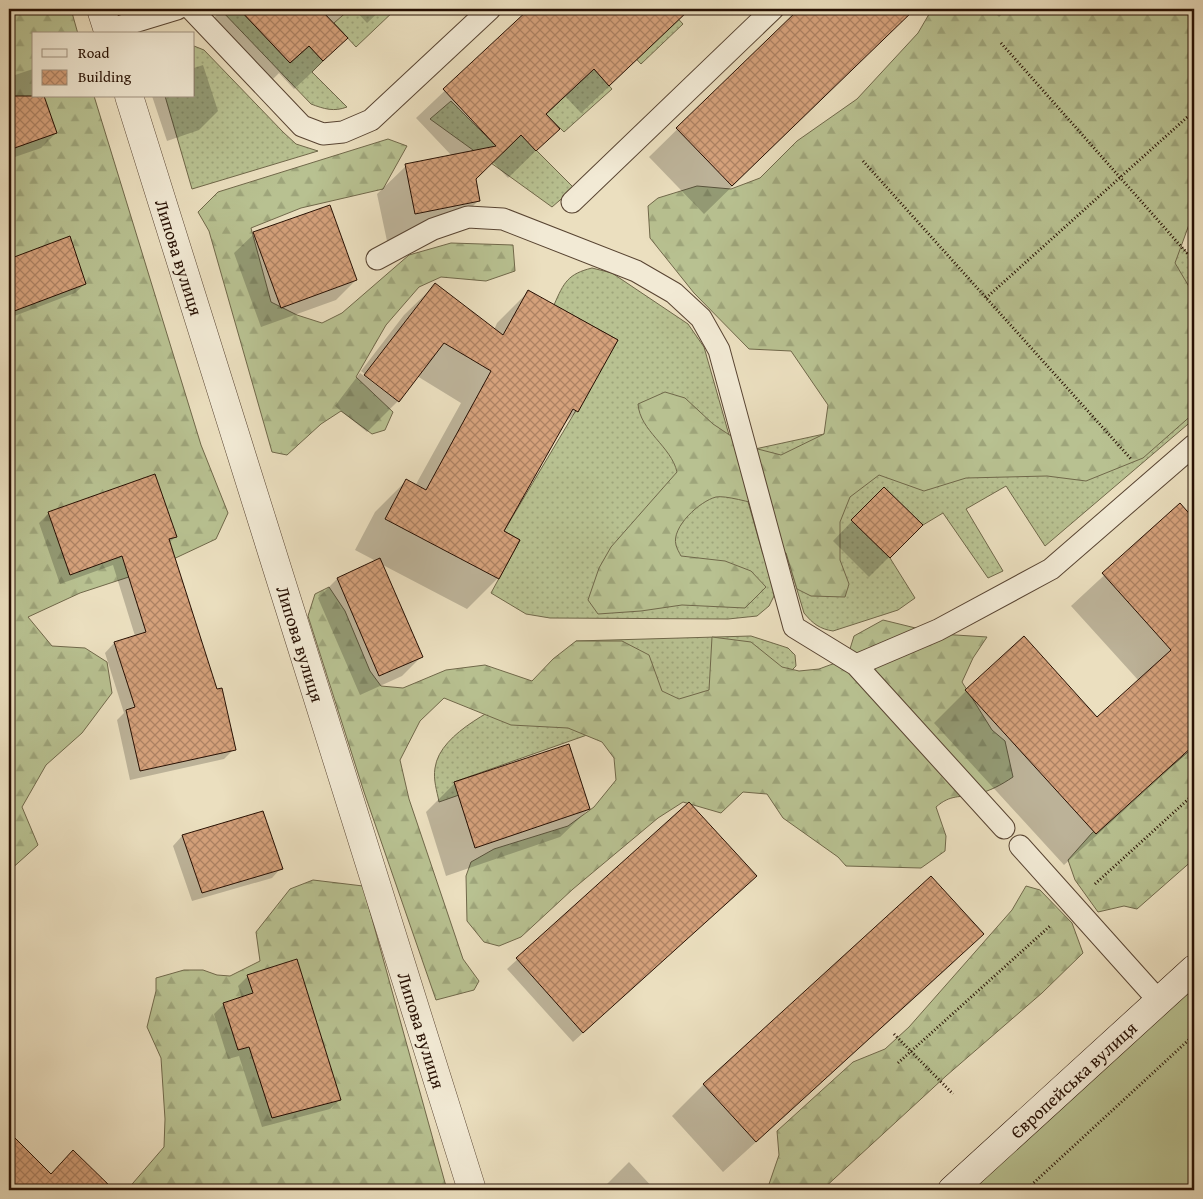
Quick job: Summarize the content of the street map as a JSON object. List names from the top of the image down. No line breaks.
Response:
{"streets":{"street":["Липова вулиця","Європейська вулиця"]},"legend":["Road","Building"]}
